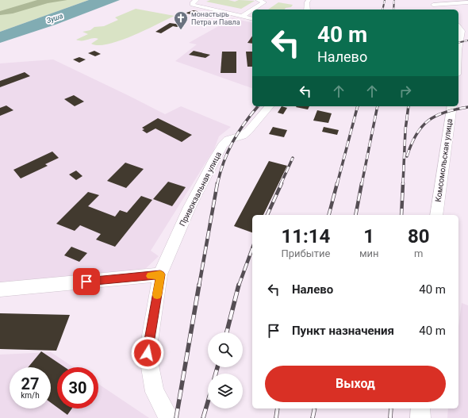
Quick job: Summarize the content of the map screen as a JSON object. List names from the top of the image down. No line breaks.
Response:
{"streets":{"street":["Комсомольская улица","Привокзальная улица"]},"water":["Зуша"],"places":{"church":["монастырь Петра и Павла"]},"page":{"turn":["40 m","Налево"],"eta":["11:14","Прибытие","1","мин","80","m"],"list":[{"name":"Налево","value":"40 m"},{"name":"Пункт назначения","value":"40 m"}],"buttons":"Выход","speed":"27 km/h","limit":"30"}}
